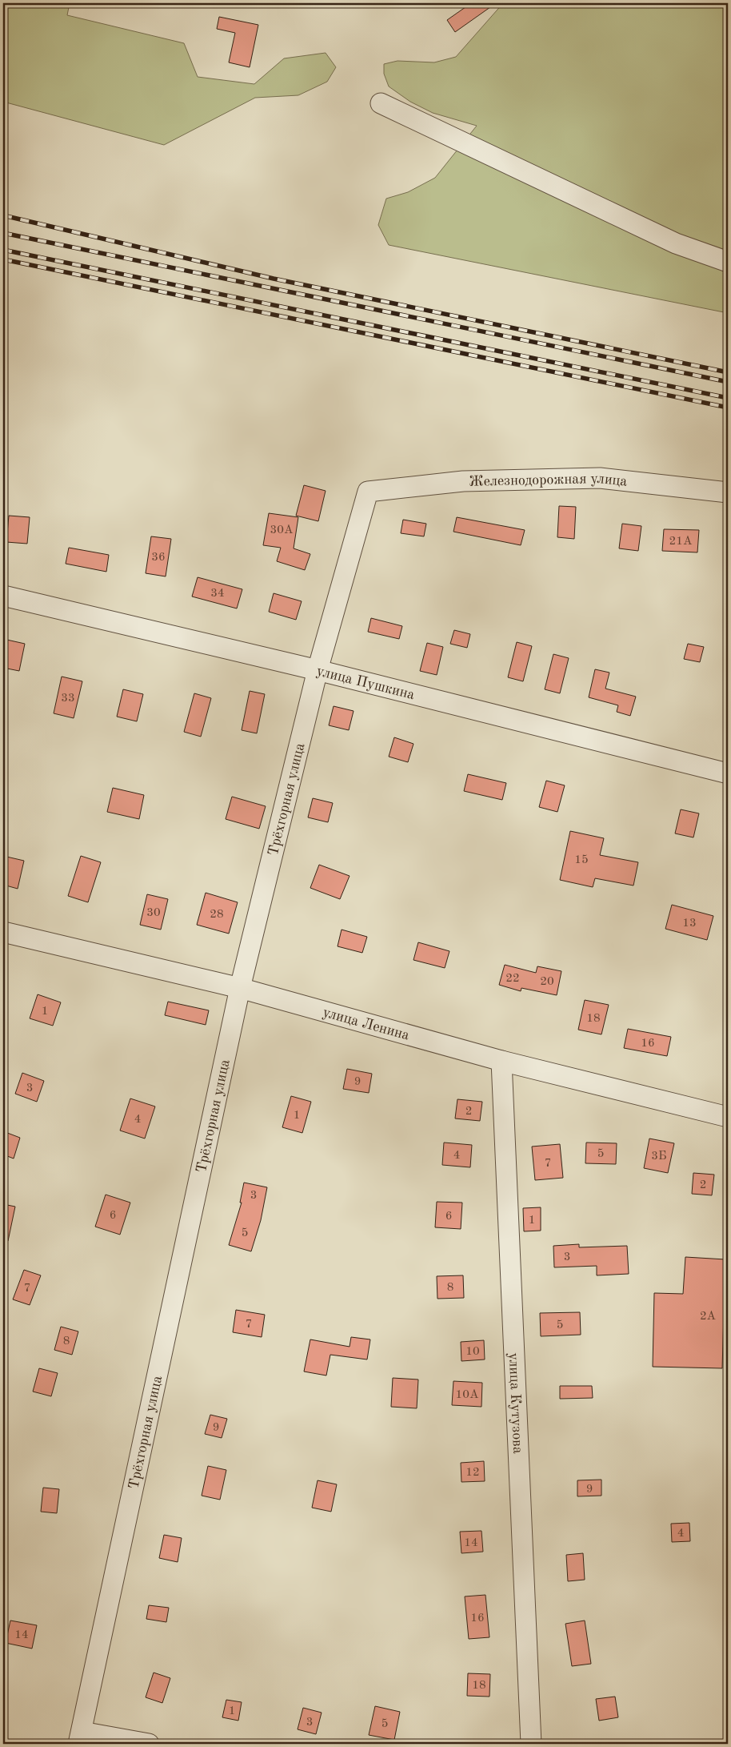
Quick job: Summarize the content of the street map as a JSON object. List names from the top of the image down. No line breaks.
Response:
{"streets":{"street":["Железнодорожная улица","улица Пушкина","Трёхгорная улица","улица Ленина","улица Кутузова"]},"crossings":[["Железнодорожная улица","Трёхгорная улица"],["улица Пушкина","Трёхгорная улица"],["Трёхгорная улица","улица Ленина"],["улица Ленина","улица Кутузова"]],"house_numbers":["30А","21А","36","34","33","15","30","28","13","22","20","1","18","16","9","3","2","1","4","5","4","3Б","7","2","3","6","6","1","5","3","8","7","2А","7","5","8","10","10А","9","12","9","4","14","16","14","18","1","3","5"]}
